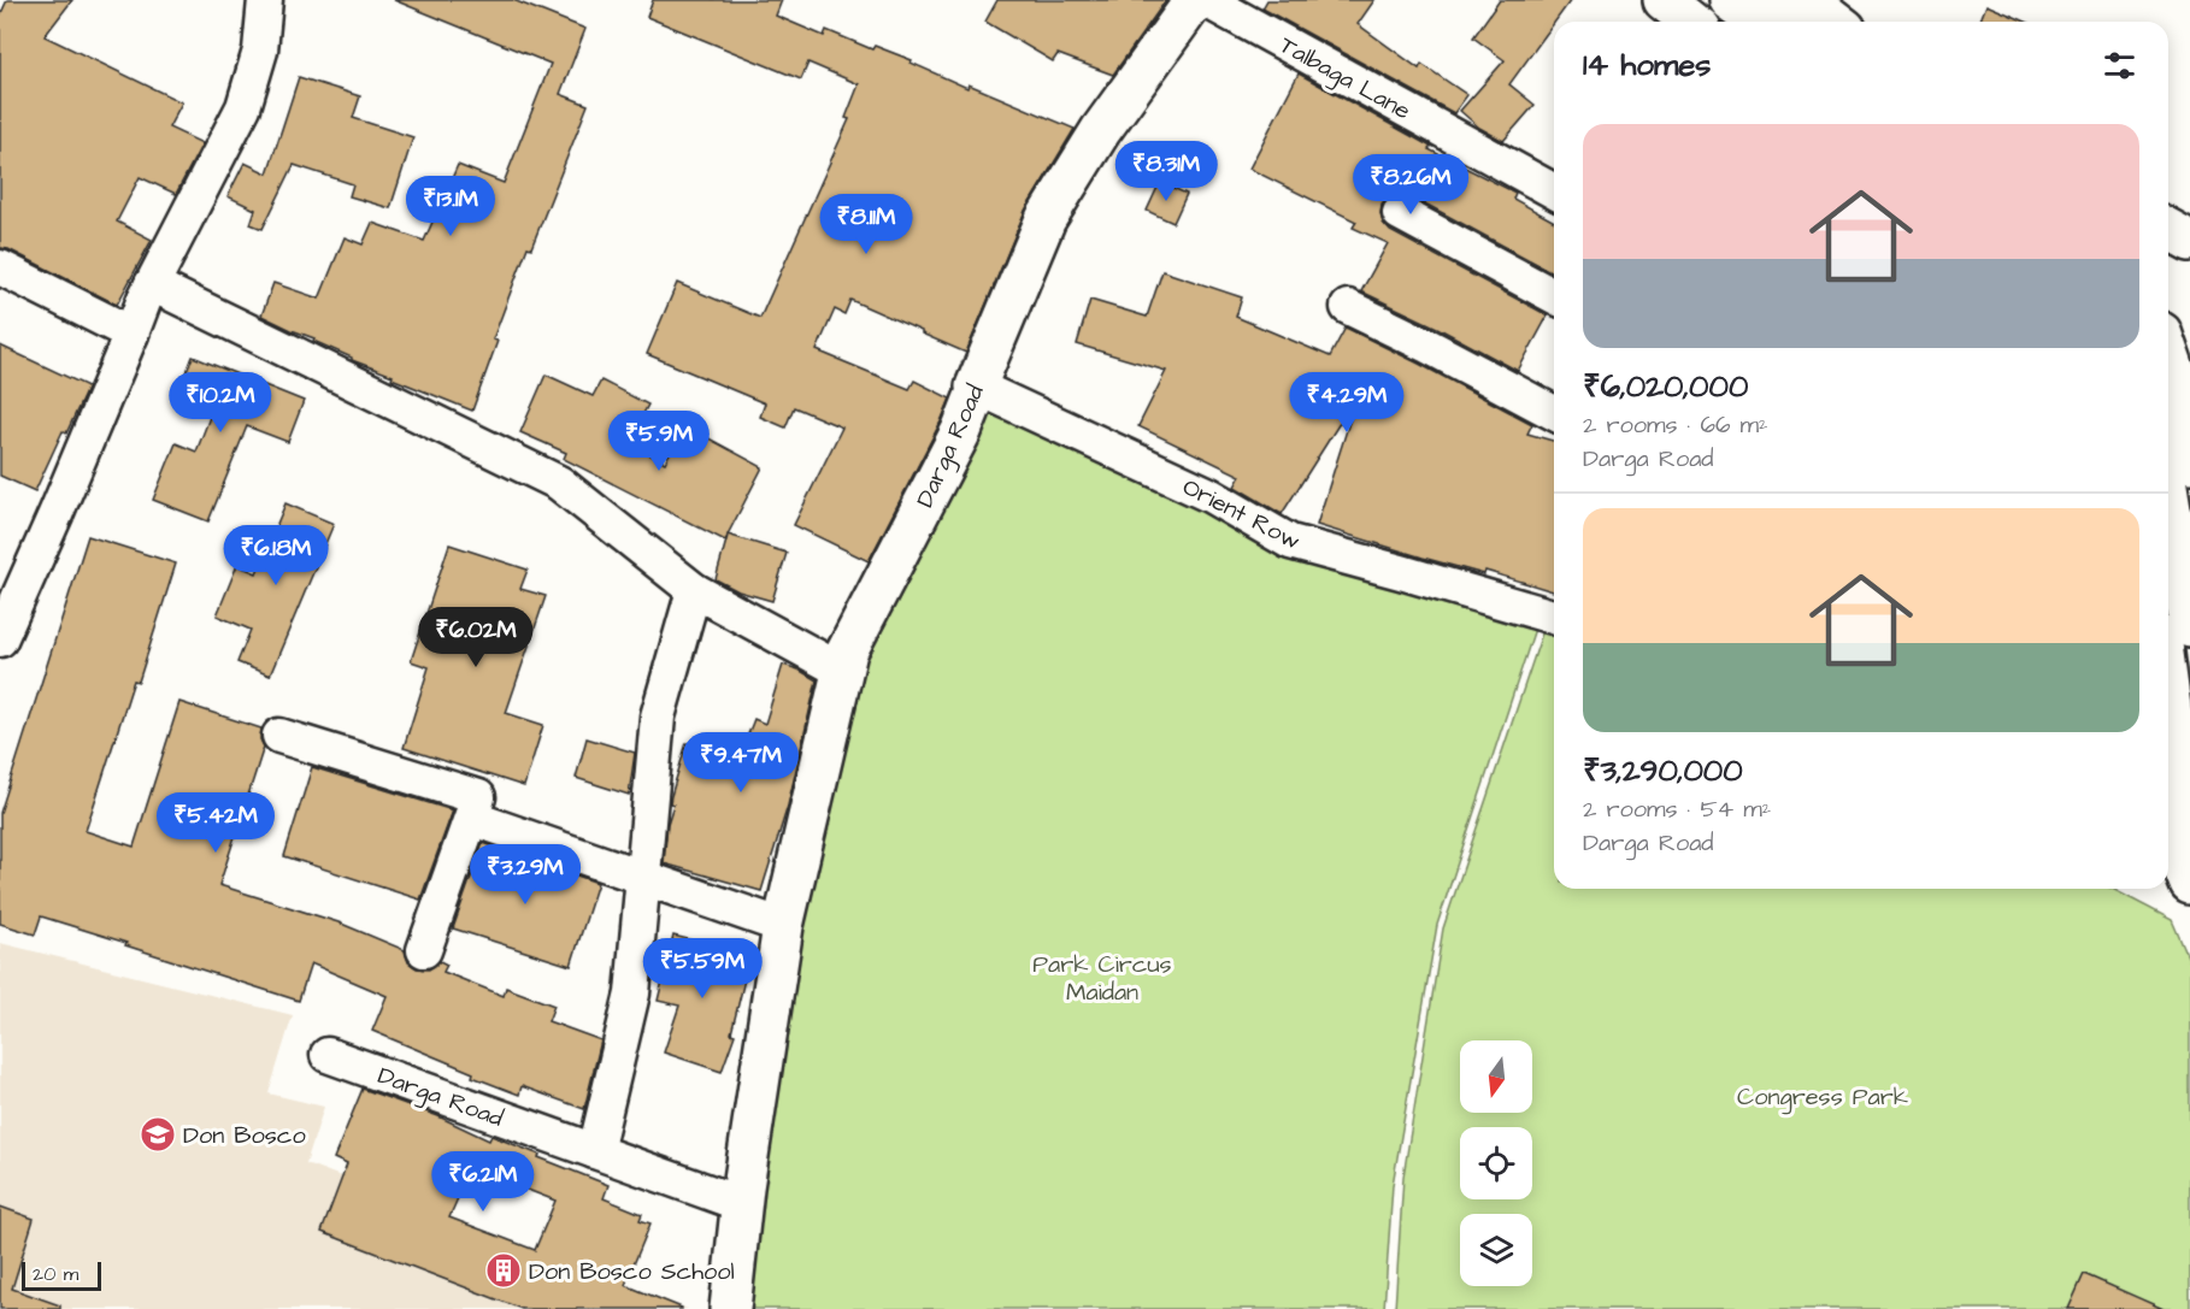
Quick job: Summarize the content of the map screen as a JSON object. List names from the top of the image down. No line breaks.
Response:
{"streets":{"main road":["Darga Road"],"street":["Talbaga Lane","Orient Row"]},"crossings":[["Darga Road","Orient Row"]],"parks":["Park Circus Maidan","Congress Park"],"places":{"school or university":["Don Bosco"],"building":["Don Bosco School"]},"scale_bar":"20 m","north":"bottom","page":{"heading":"14 homes","list":[{"name":"₹6,020,000","note":"2 rooms · 66 m² · Darga Road"},{"name":"₹3,290,000","note":"2 rooms · 54 m² · Darga Road"}],"price":["₹8.31M","₹8.26M","₹13.1M","₹8.11M","₹10.2M","₹4.29M","₹5.9M","₹6.18M","₹6.02M","₹9.47M","₹5.42M","₹3.29M","₹5.59M","₹6.21M"],"scale":"20 m"}}
